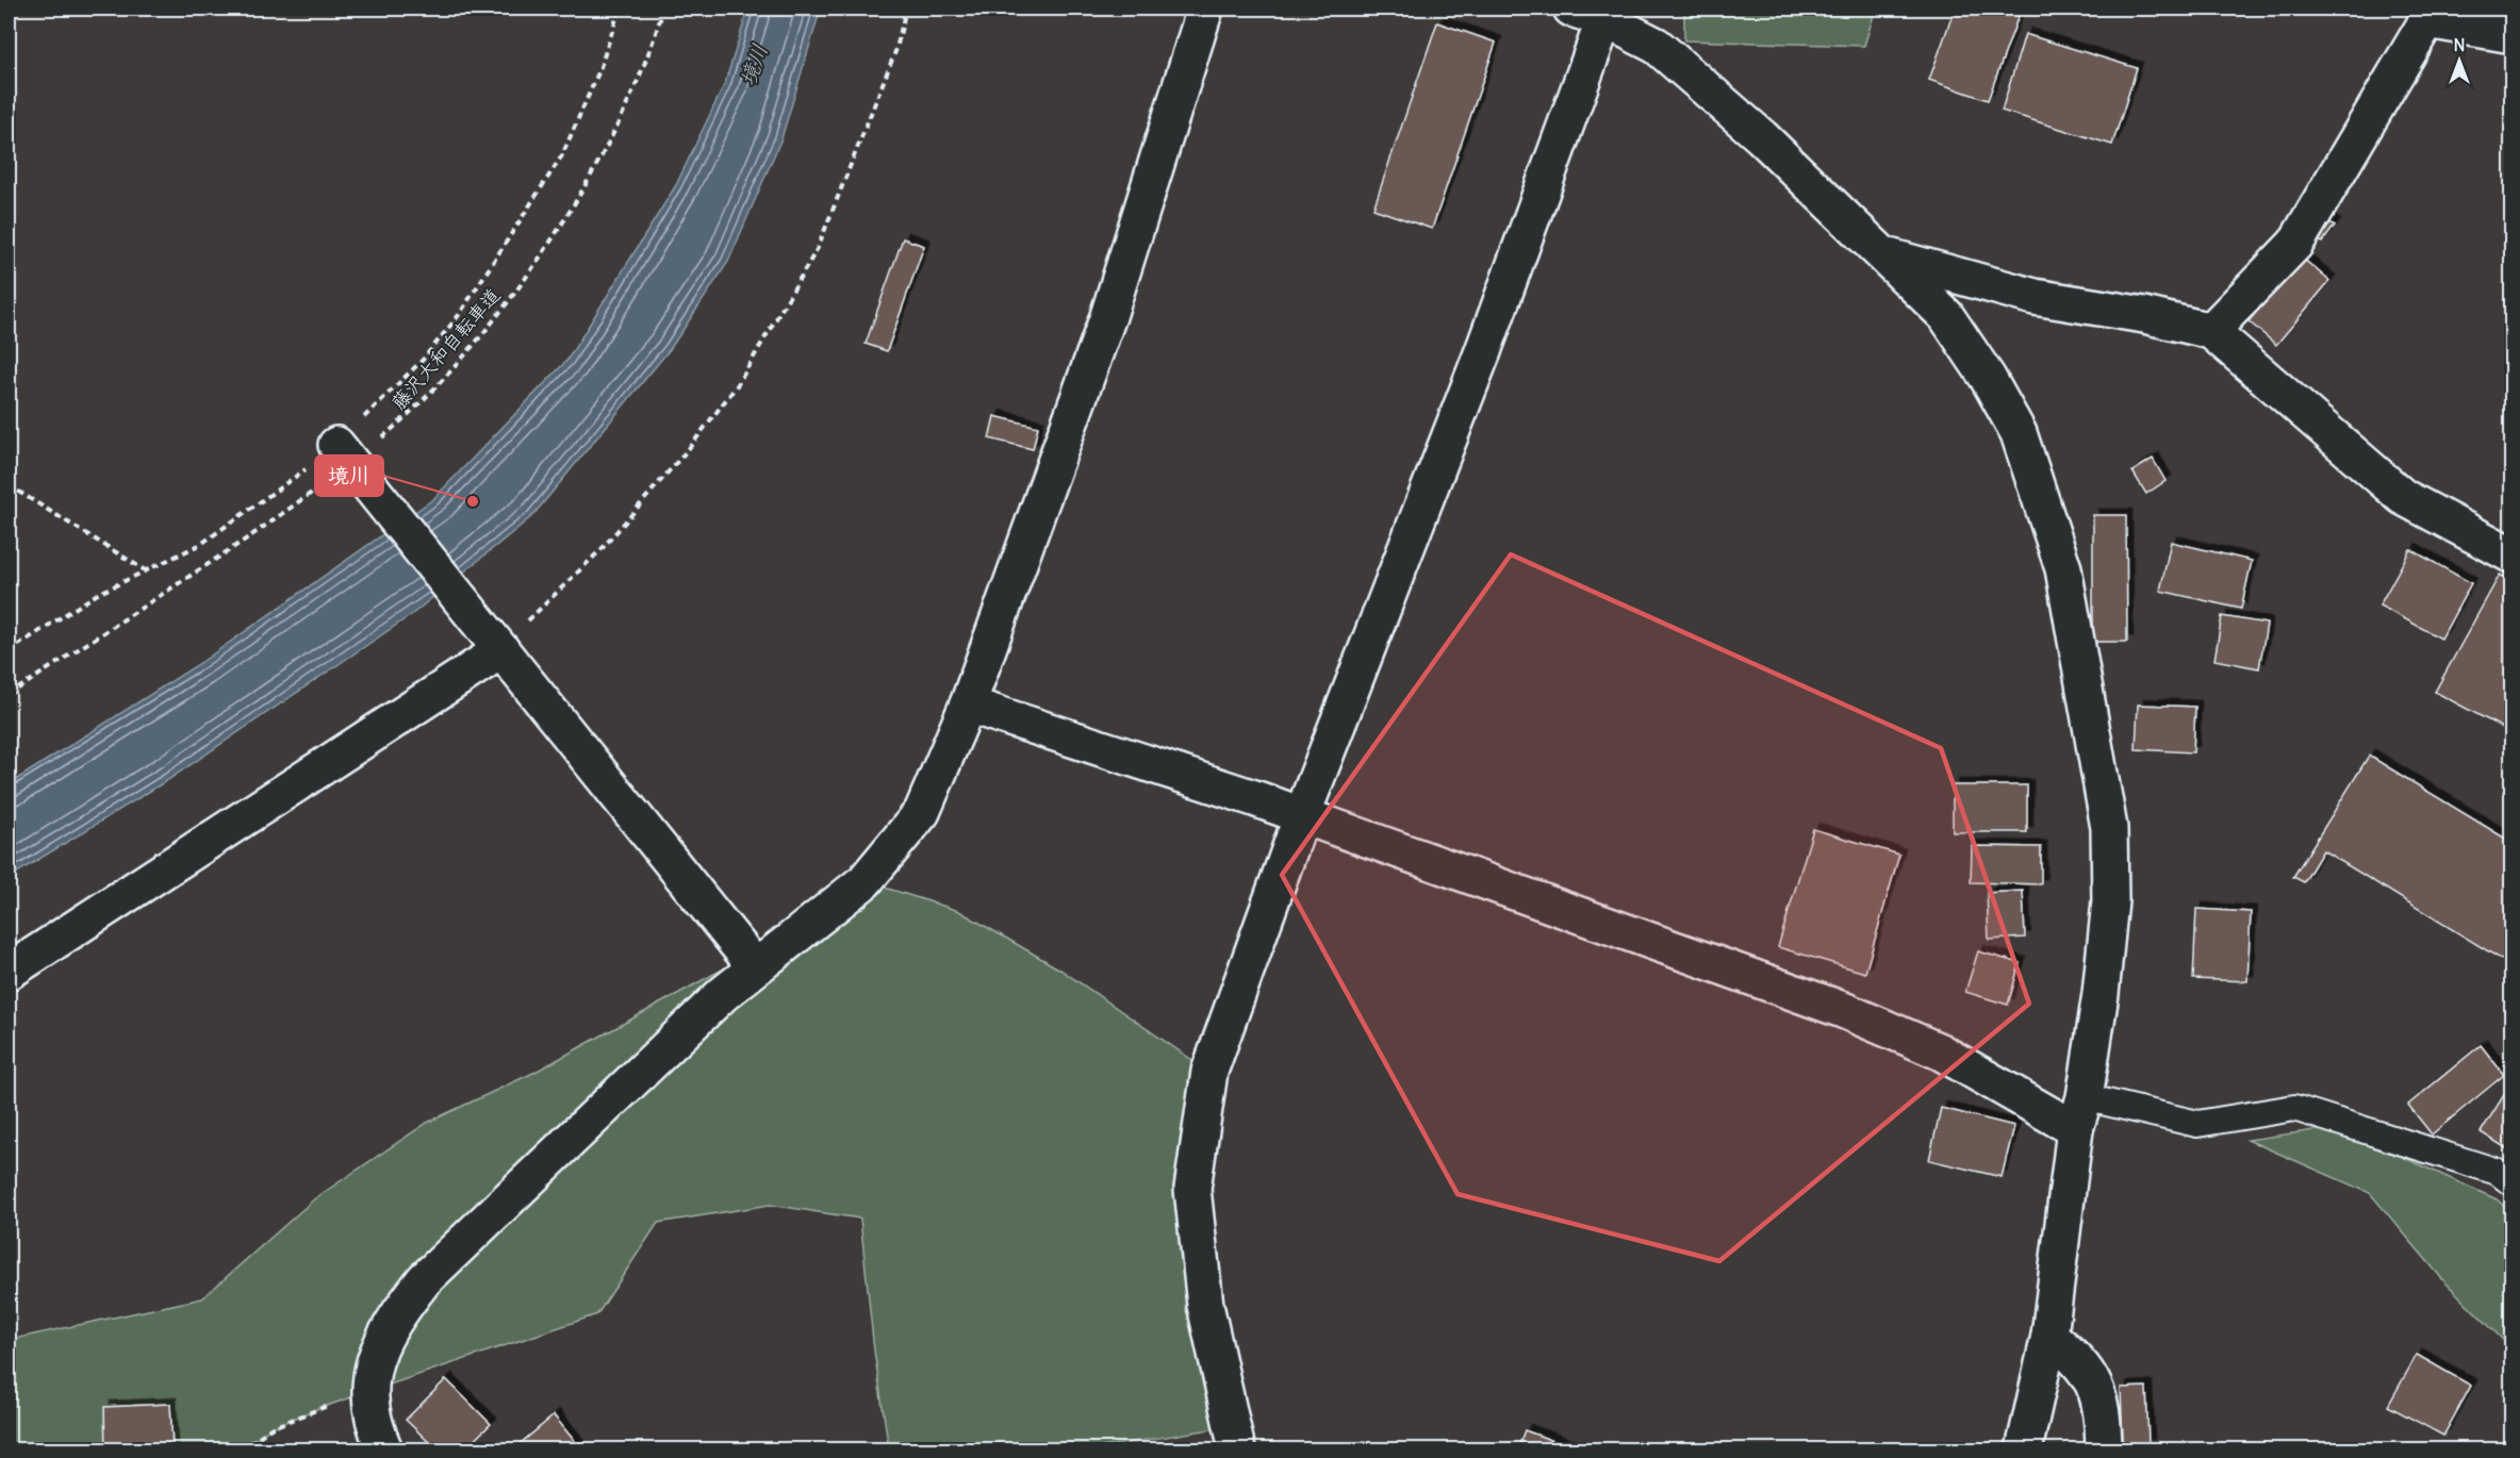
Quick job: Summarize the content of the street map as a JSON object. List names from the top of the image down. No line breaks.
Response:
{"streets":{"path":["藤沢大和自転車道"]},"water":["境川"],"places":["境川"],"north":"top"}
